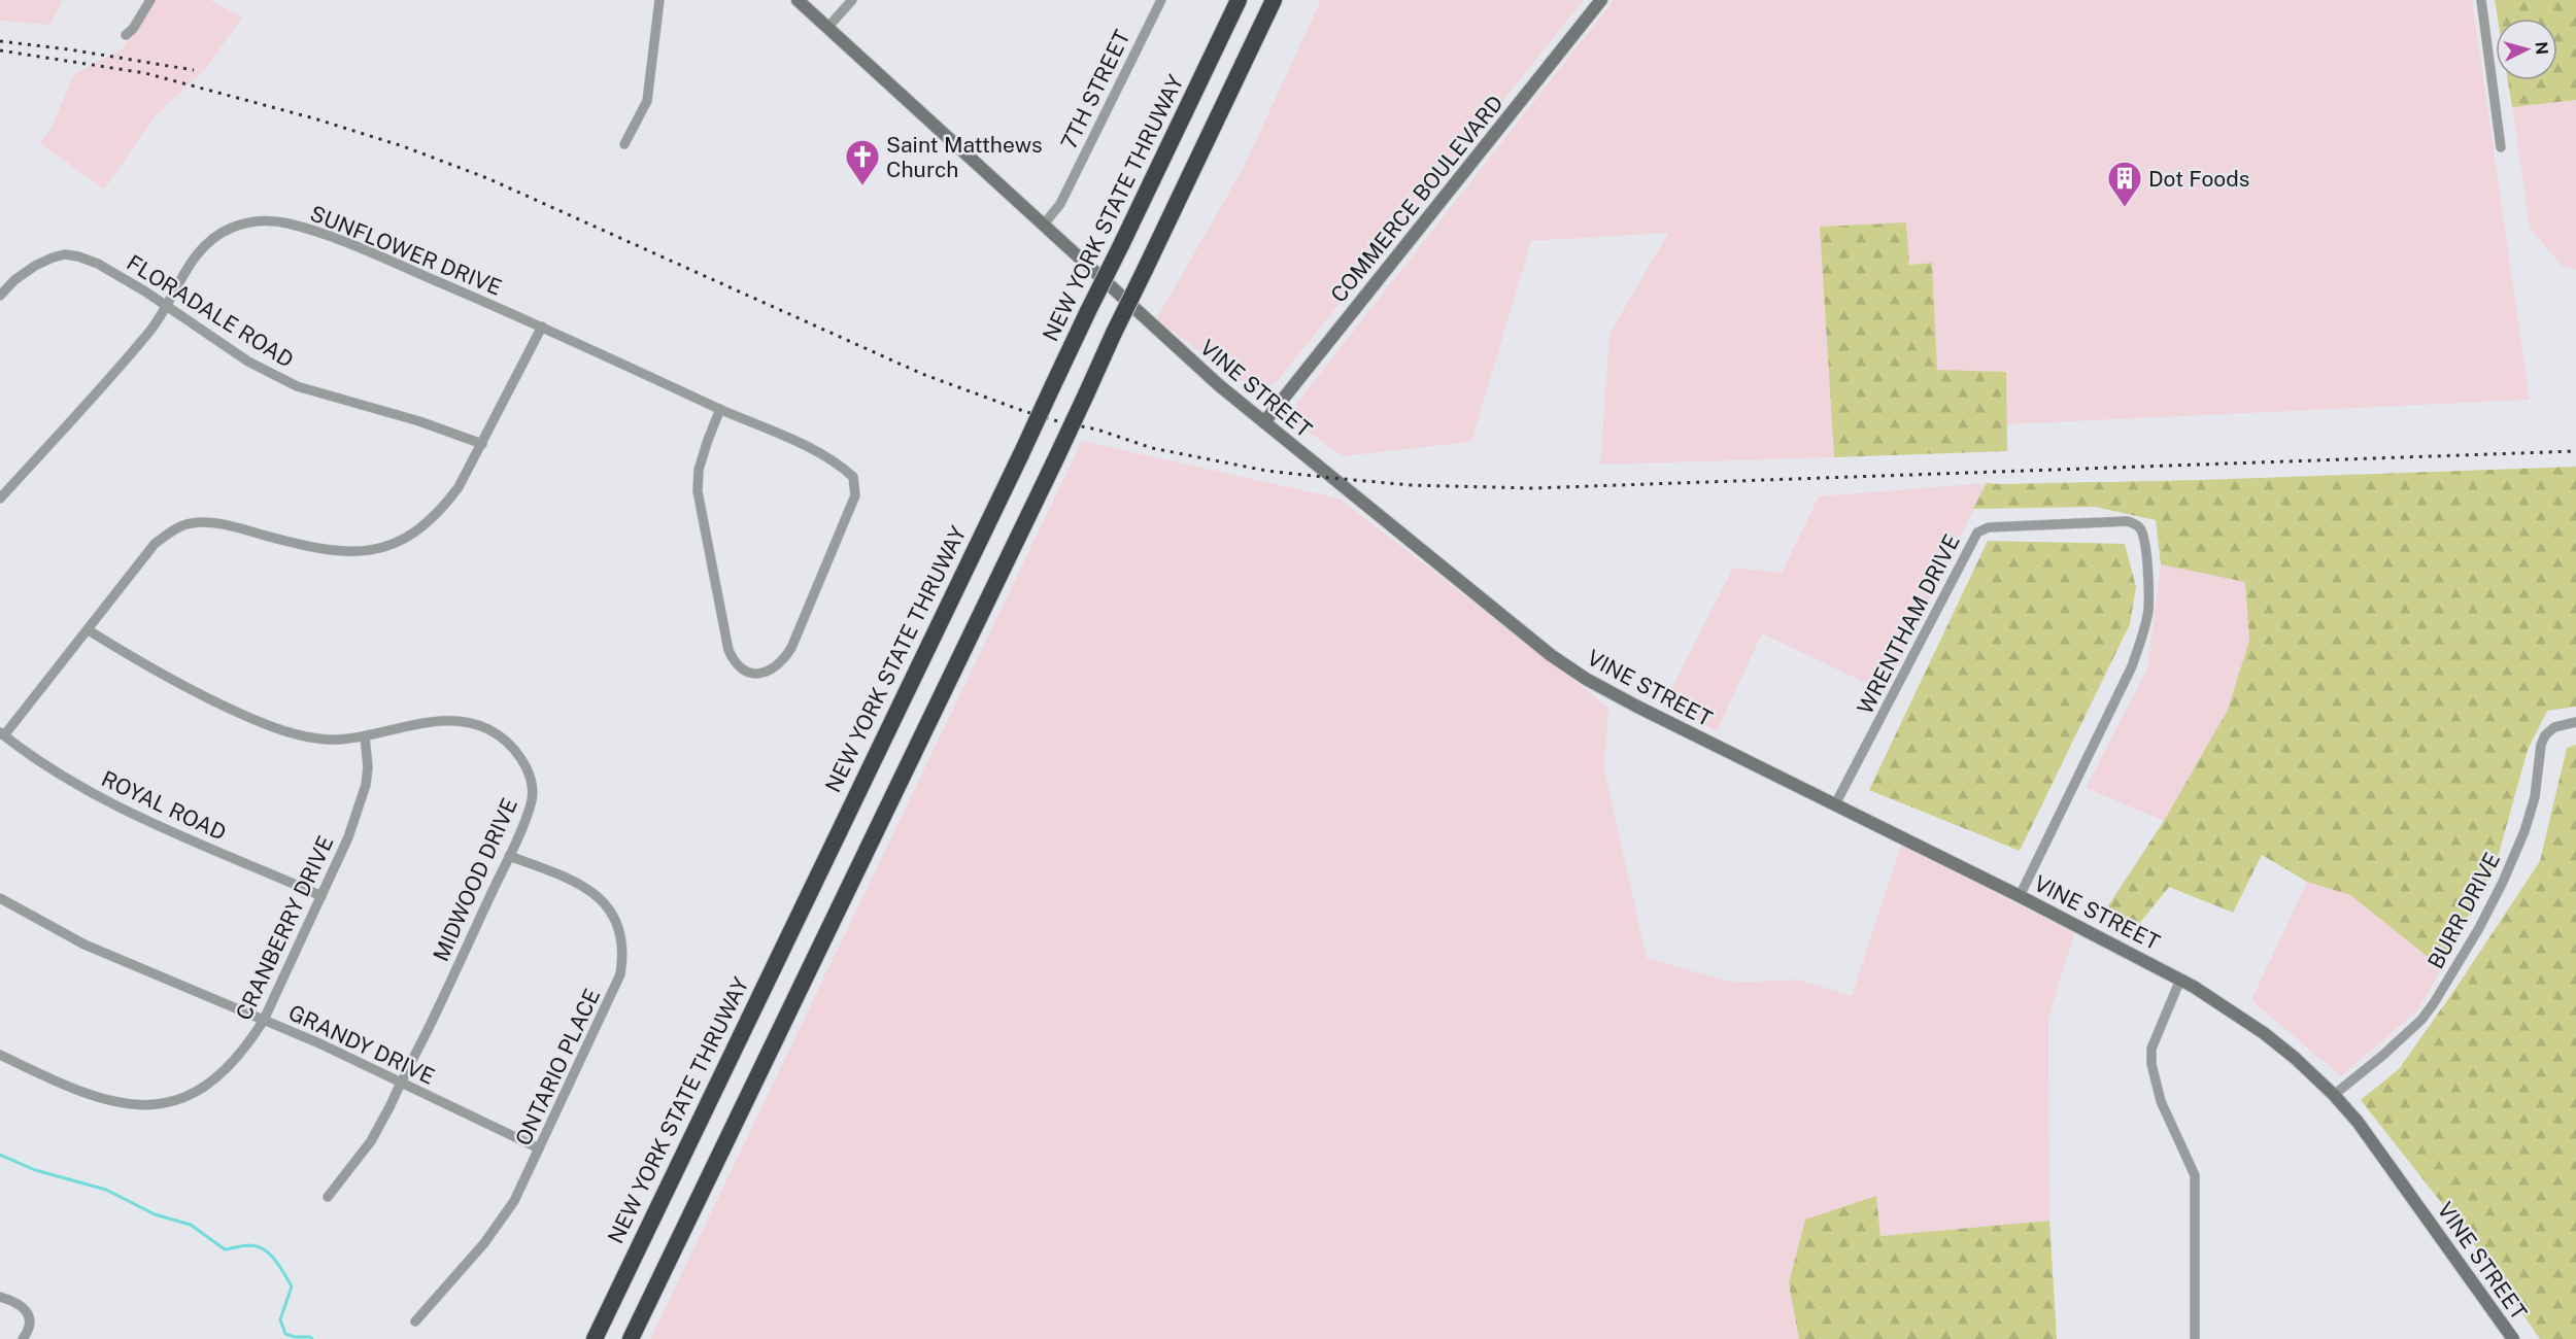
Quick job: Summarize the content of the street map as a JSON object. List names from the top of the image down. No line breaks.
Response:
{"streets":{"highway":["NEW YORK STATE THRUWAY"],"street":["7TH STREET","COMMERCE BOULEVARD","SUNFLOWER DRIVE","FLORADALE ROAD","VINE STREET","WRENTHAM DRIVE","ROYAL ROAD","MIDWOOD DRIVE","BURR DRIVE","CRANBERRY DRIVE","GRANDY DRIVE","ONTARIO PLACE"]},"crossings":[["7TH STREET","VINE STREET"],["COMMERCE BOULEVARD","VINE STREET"],["SUNFLOWER DRIVE","FLORADALE ROAD"],["VINE STREET","WRENTHAM DRIVE"],["VINE STREET","BURR DRIVE"],["ROYAL ROAD","CRANBERRY DRIVE"],["MIDWOOD DRIVE","CRANBERRY DRIVE"],["MIDWOOD DRIVE","GRANDY DRIVE"],["MIDWOOD DRIVE","ONTARIO PLACE"],["CRANBERRY DRIVE","GRANDY DRIVE"],["GRANDY DRIVE","ONTARIO PLACE"]],"places":{"church":["Saint Matthews Church"],"building":["Dot Foods"]},"north":"right"}
